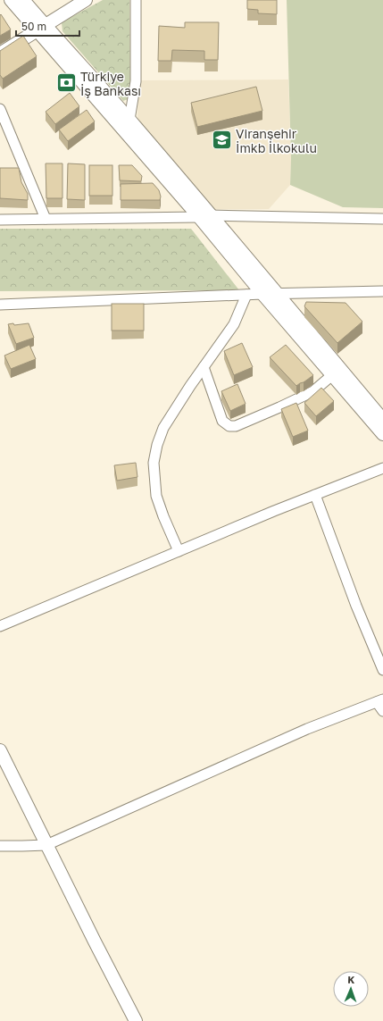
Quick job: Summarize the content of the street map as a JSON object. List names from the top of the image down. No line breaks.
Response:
{"places":{"bank":["Türkiye İş Bankası"],"school or university":["Viranşehir İmkb İlkokulu"]},"scale_bar":"50 m","north":"top"}
